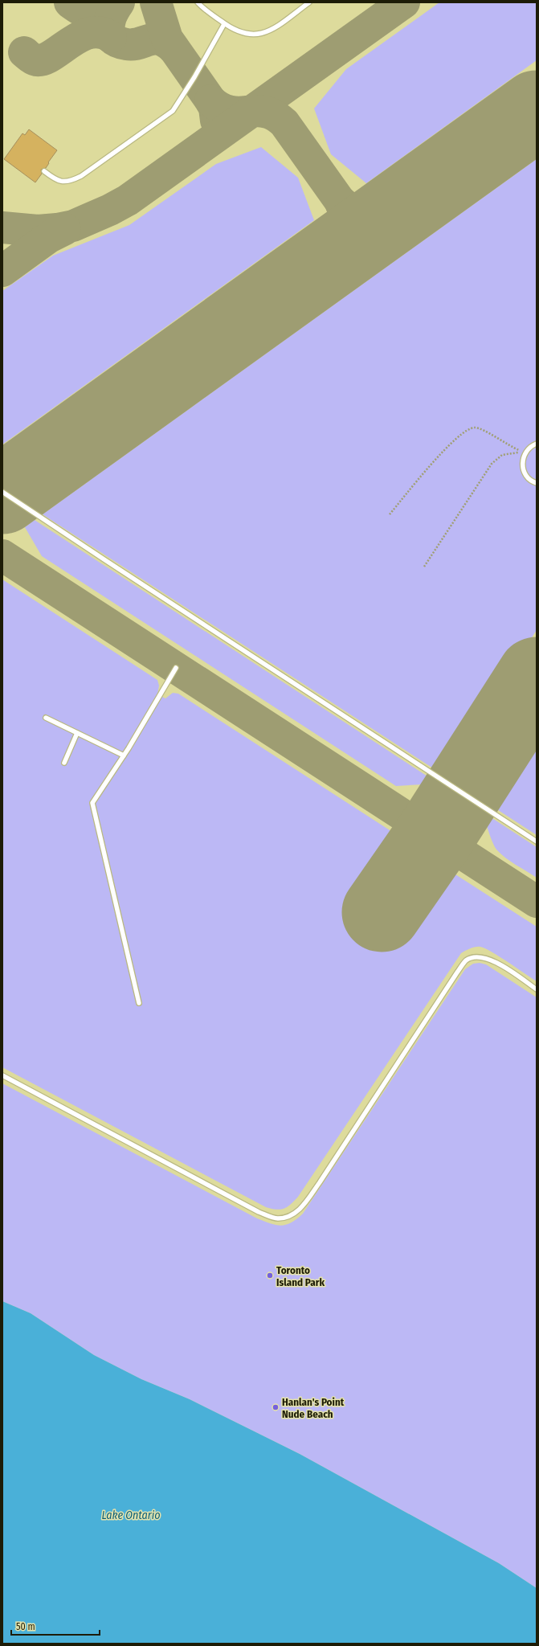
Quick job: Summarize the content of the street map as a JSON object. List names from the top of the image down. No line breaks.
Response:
{"water":["Lake Ontario"],"places":["Toronto Island Park","Hanlan's Point Nude Beach"],"scale_bar":"50 m"}
